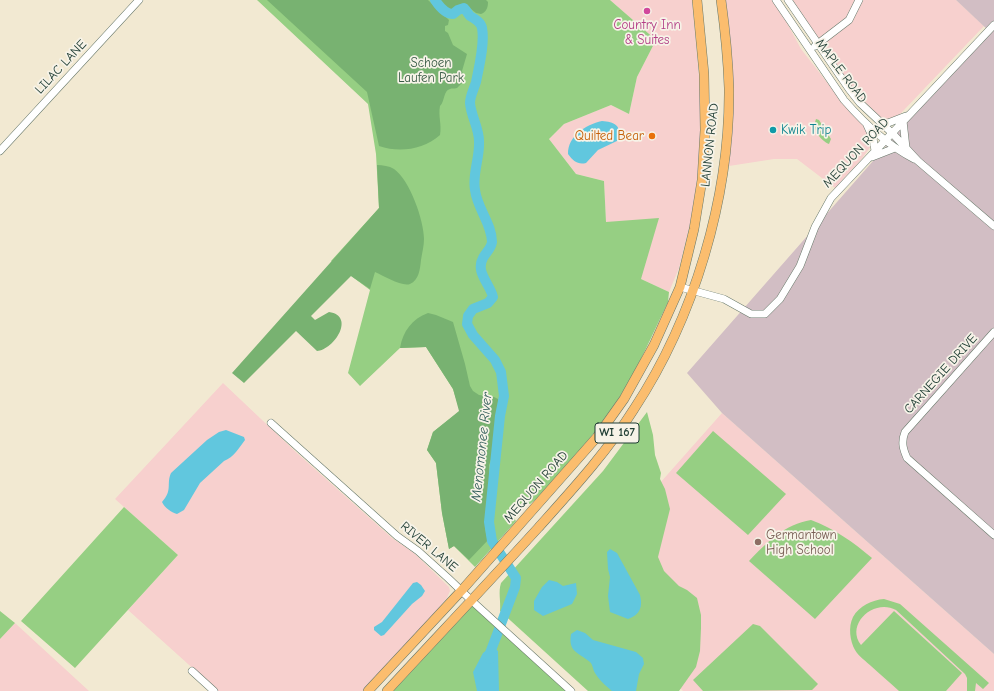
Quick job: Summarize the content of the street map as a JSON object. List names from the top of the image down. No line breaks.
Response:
{"streets":{"main road":["LANNON ROAD","MEQUON ROAD","WI 167"],"street":["LILAC LANE","MAPLE ROAD","CARNEGIE DRIVE","RIVER LANE"]},"crossings":[["MAPLE ROAD","MEQUON ROAD"],["LANNON ROAD","MEQUON ROAD"],["LANNON ROAD","WI 167"],["MEQUON ROAD","WI 167"],["MEQUON ROAD","RIVER LANE"],["WI 167","RIVER LANE"]],"water":["Menomonee River"],"parks":["Schoen Laufen Park"],"places":["Country Inn & Suites","Kwik Trip","Quilted Bear","Germantown High School"]}
